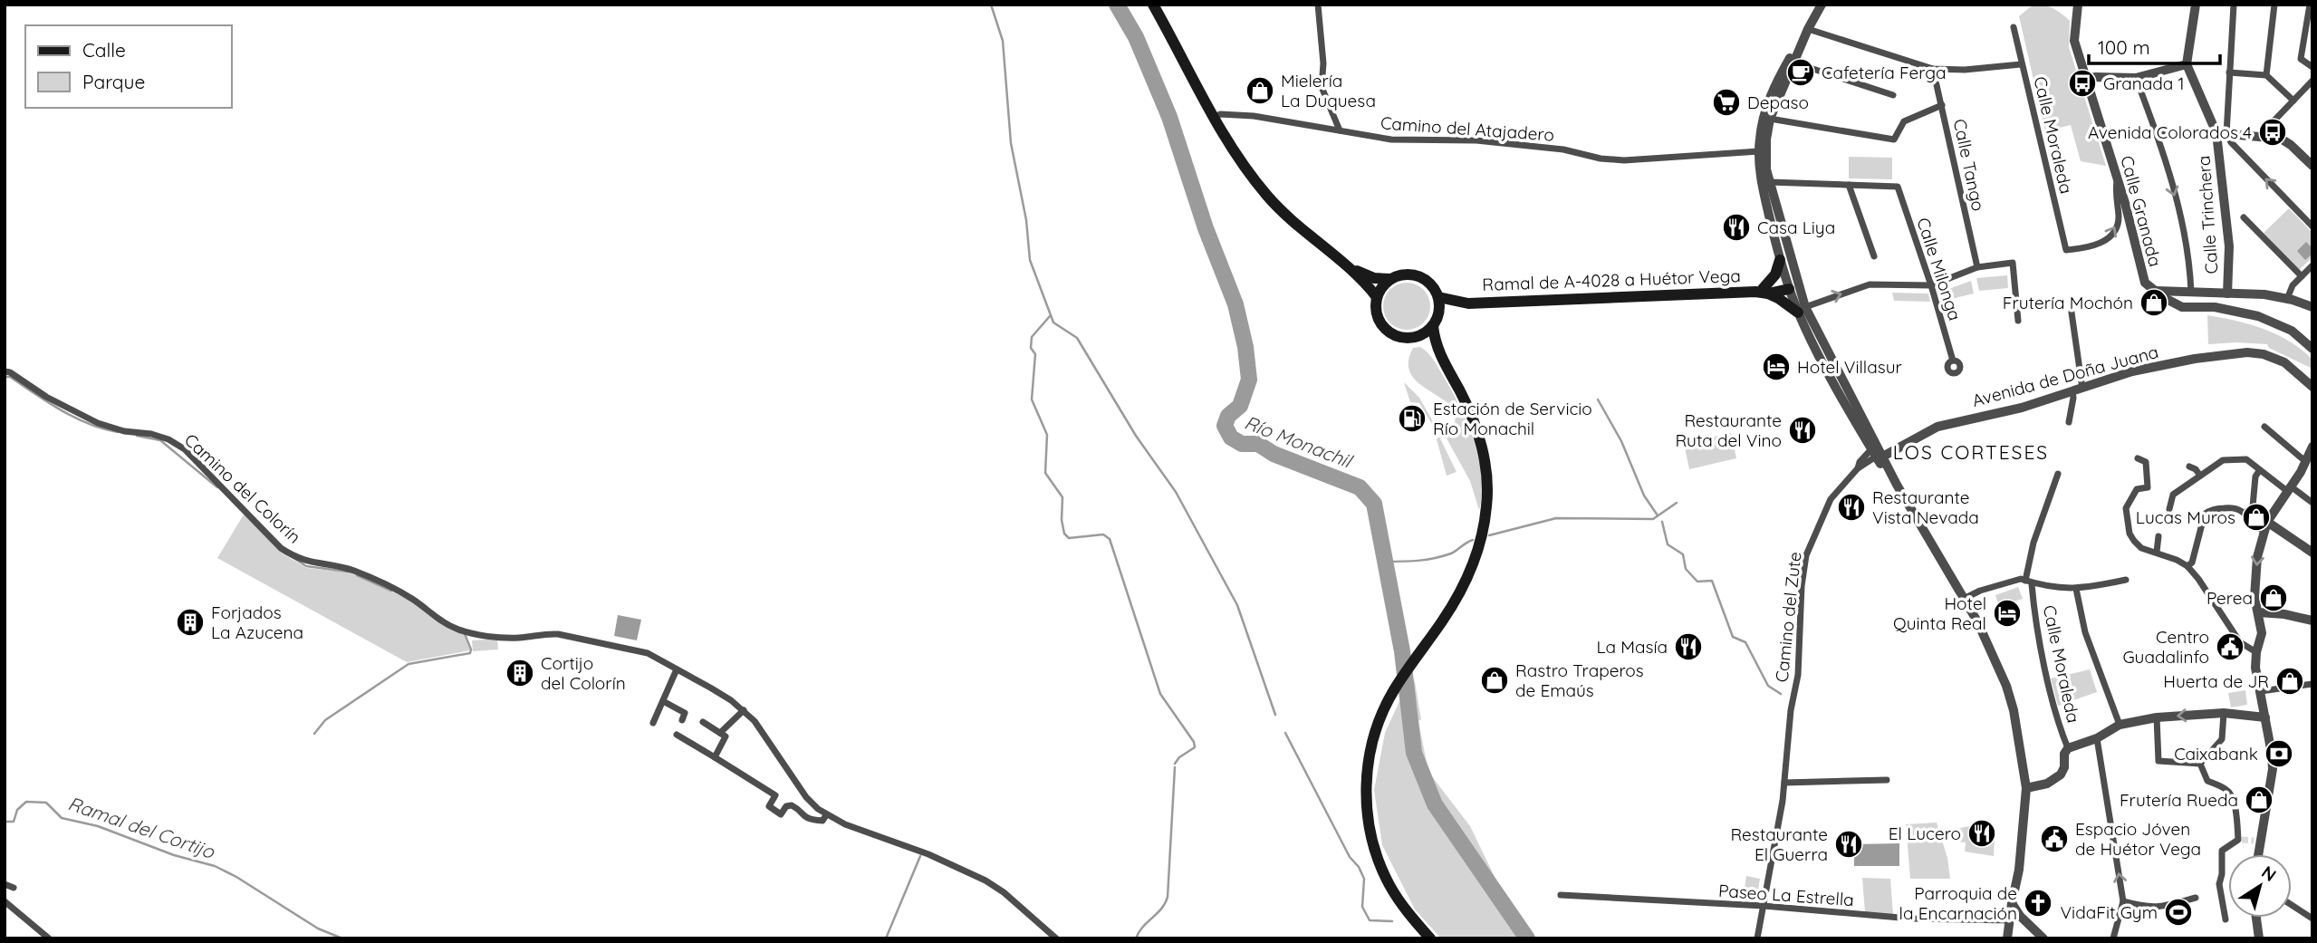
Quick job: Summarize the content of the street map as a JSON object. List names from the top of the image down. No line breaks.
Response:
{"streets":{"main road":["Ramal de A-4028 a Huétor Vega"],"street":["Camino del Atajadero","Calle Moraleda","Calle Tango","Calle Granada","Calle Trinchera","Calle Milonga","Avenida de Doña Juana","Camino del Colorín","Camino del Zute","Paseo La Estrella"]},"crossings":[["Calle Moraleda","Calle Granada"],["Avenida de Doña Juana","Camino del Zute"],["Camino del Zute","Paseo La Estrella"]],"districts":["LOS CORTESES"],"water":["Río Monachil","Ramal del Cortijo"],"places":{"cafe":["Cafetería Ferga"],"bus stop":["Granada 1","Avenida Colorados 4"],"shop":["Mielería La Duquesa","Frutería Mochón","Lucas Muros","Perea","Rastro Traperos de Emaús","Huerta de JR","Frutería Rueda"],"supermarket":["Depaso"],"restaurant":["Casa Liya","Restaurante Ruta del Vino","Restaurante Vista Nevada","La Masía","El Lucero","Restaurante El Guerra"],"hotel":["Hotel Villasur","Hotel Quinta Real"],"fuel station":["Estación de Servicio Río Monachil"],"building":["Forjados La Azucena","Cortijo del Colorín"],"public building":["Centro Guadalinfo","Espacio Jóven de Huétor Vega"],"bank":["Caixabank"],"church":["Parroquia de la Encarnación"],"sports":["VidaFit Gym"]},"legend":["Calle","Parque"],"scale_bar":"100 m","north":"top right"}
